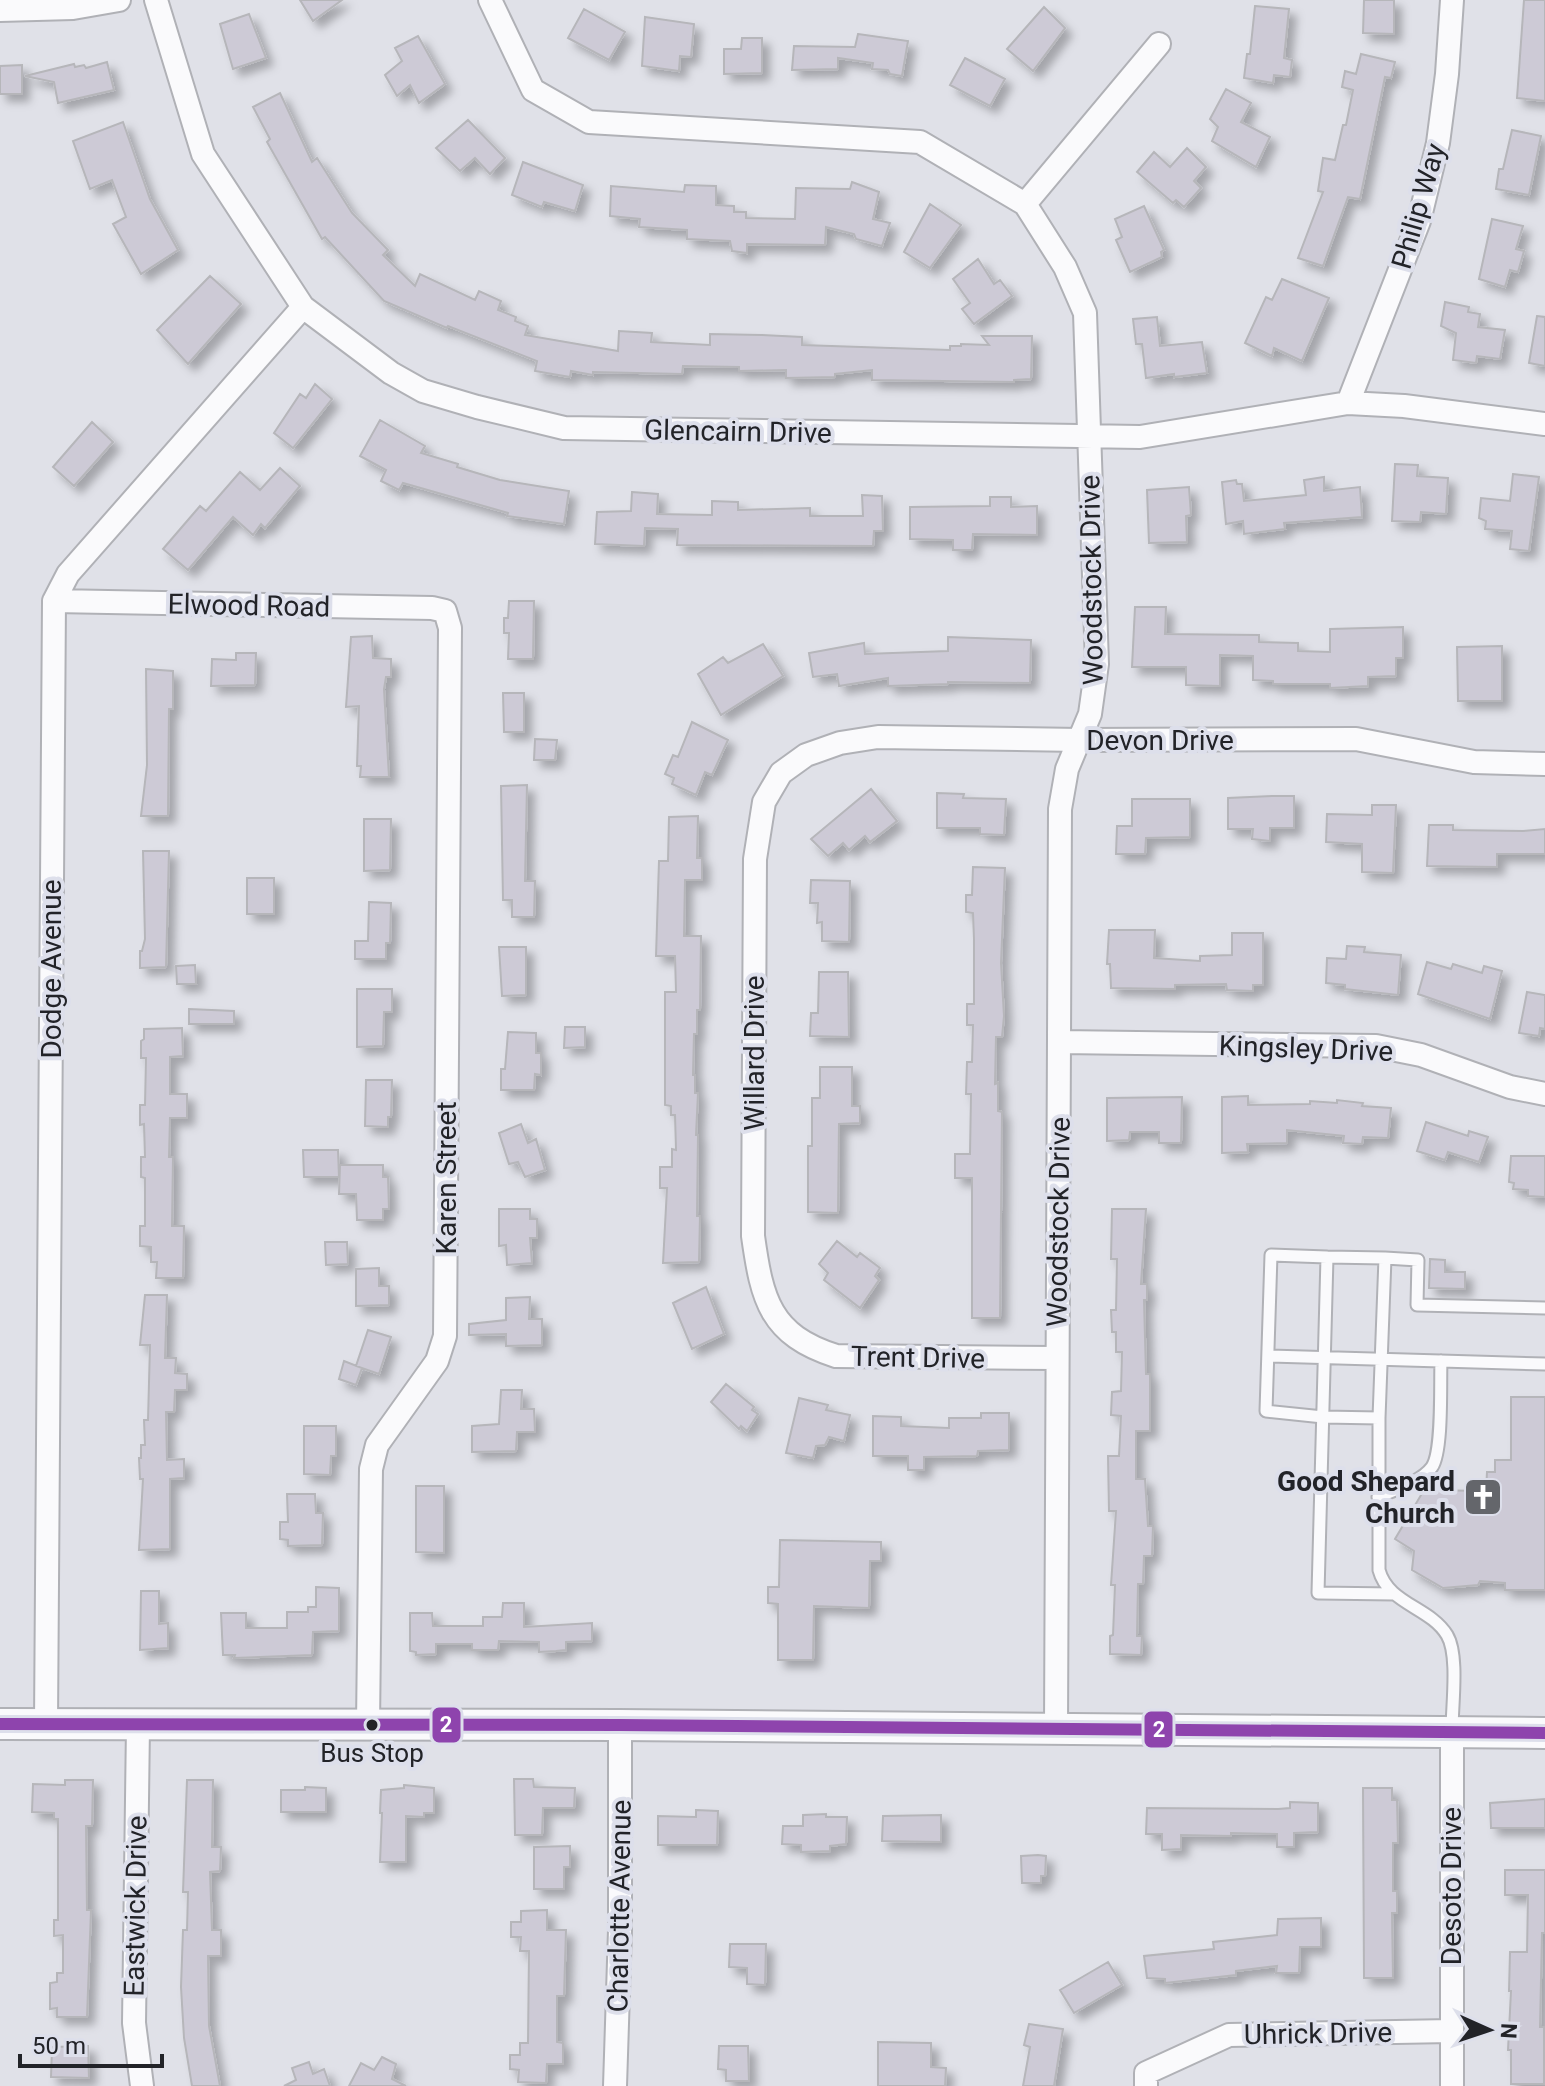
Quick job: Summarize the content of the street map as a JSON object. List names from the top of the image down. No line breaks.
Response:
{"streets":{"street":["Philip Way","Glencairn Drive","Woodstock Drive","Elwood Road","Devon Drive","Dodge Avenue","Kingsley Drive","Willard Drive","Karen Street","Trent Drive","Desoto Drive","Eastwick Drive","Charlotte Avenue","Uhrick Drive"]},"crossings":[["Philip Way","Glencairn Drive"],["Glencairn Drive","Woodstock Drive"],["Woodstock Drive","Devon Drive"],["Woodstock Drive","Kingsley Drive"],["Woodstock Drive","Trent Drive"],["Elwood Road","Dodge Avenue"],["Elwood Road","Karen Street"],["Devon Drive","Willard Drive"],["Willard Drive","Trent Drive"],["Desoto Drive","Uhrick Drive"]],"places":{"church":["Good Shepard Church"],"other":["Bus Stop"]},"lines":["transit line 2"],"scale_bar":"50 m","north":"right"}
